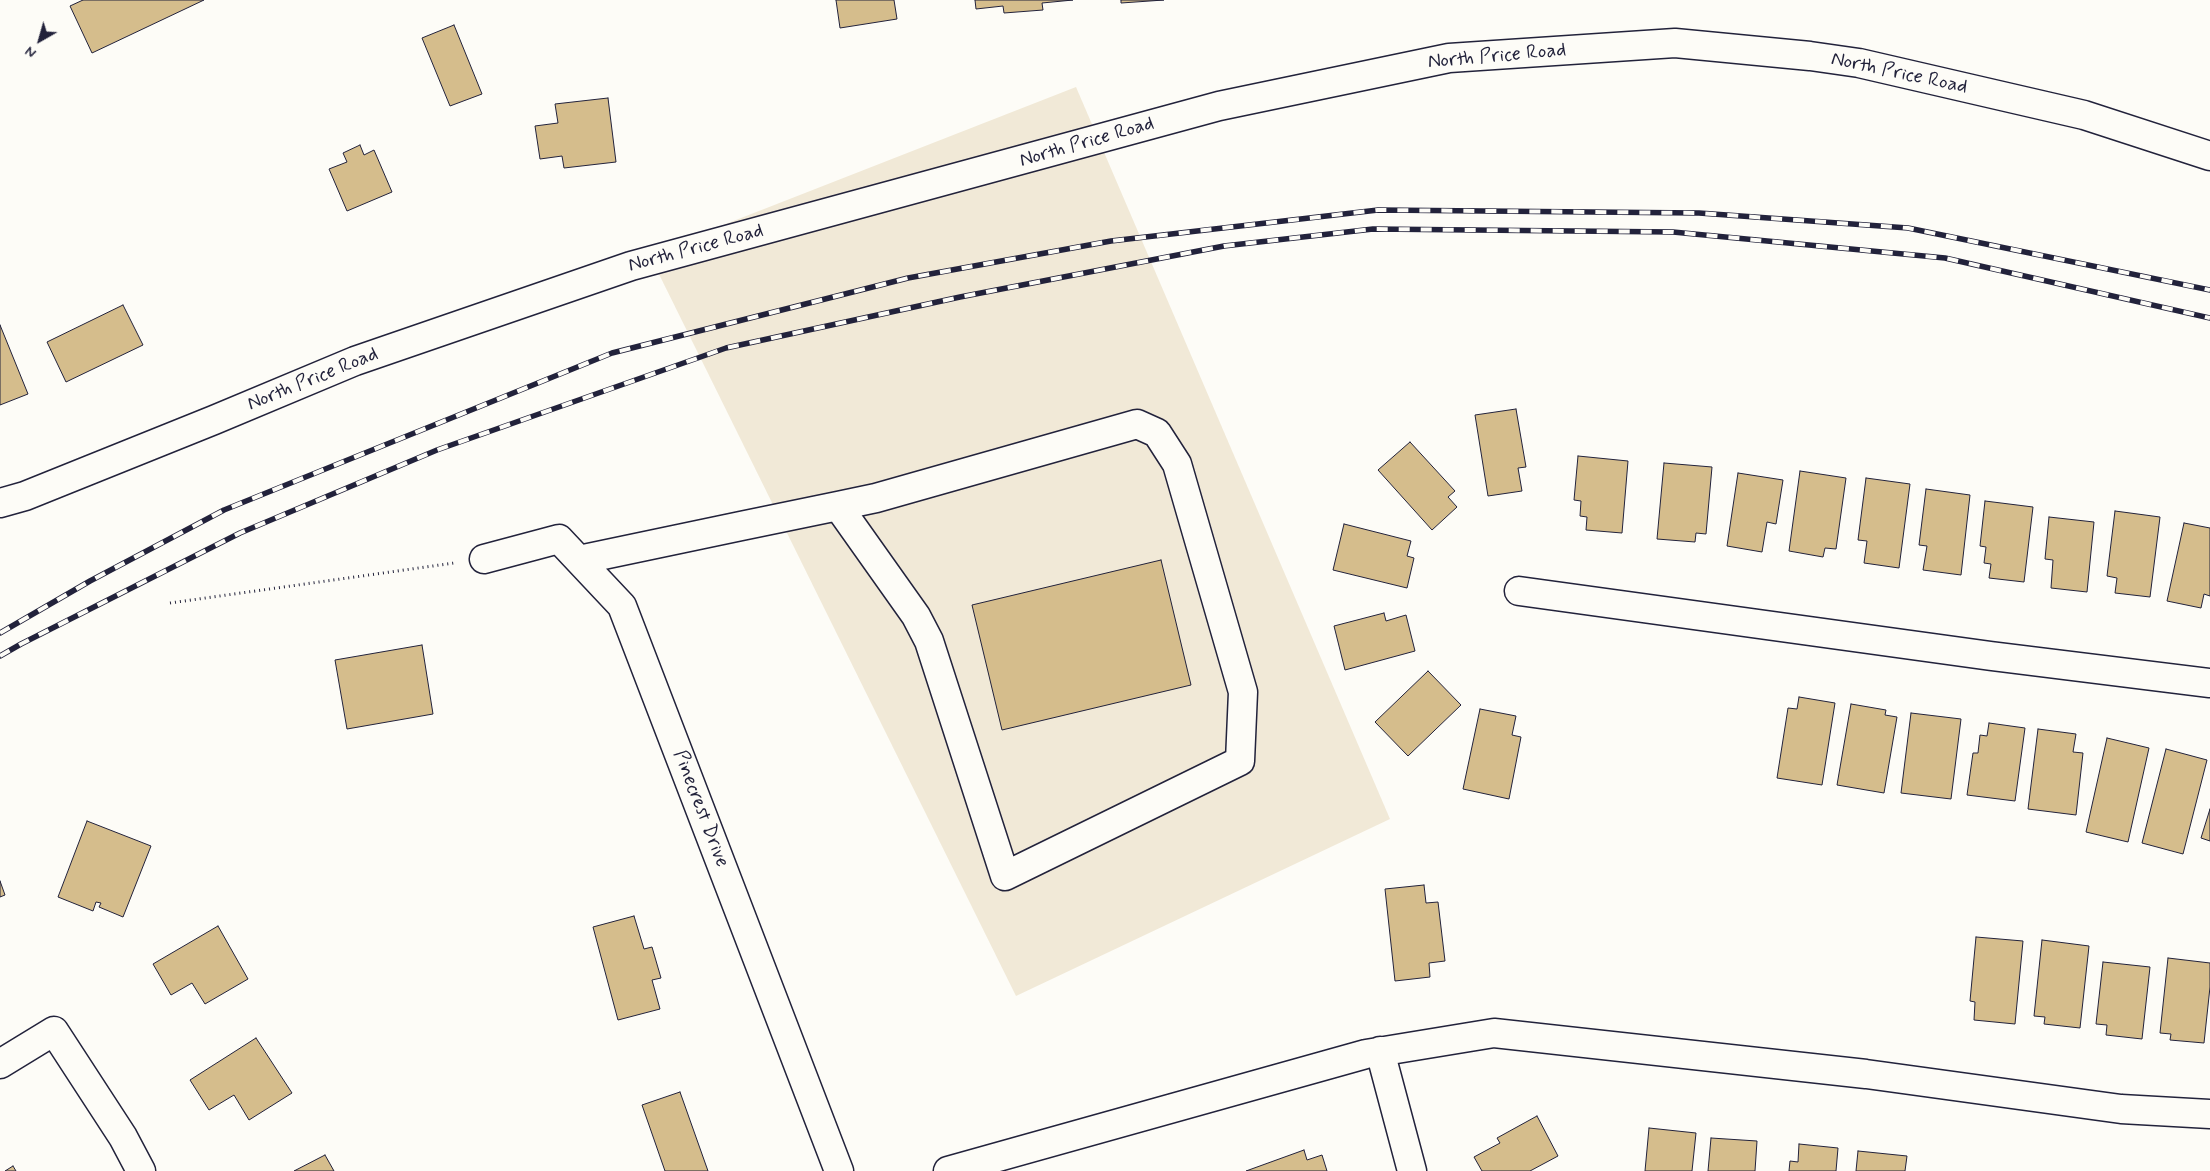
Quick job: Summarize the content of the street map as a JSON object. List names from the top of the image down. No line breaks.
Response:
{"streets":{"street":["North Price Road","Pinecrest Drive"]},"north":"bottom left"}
